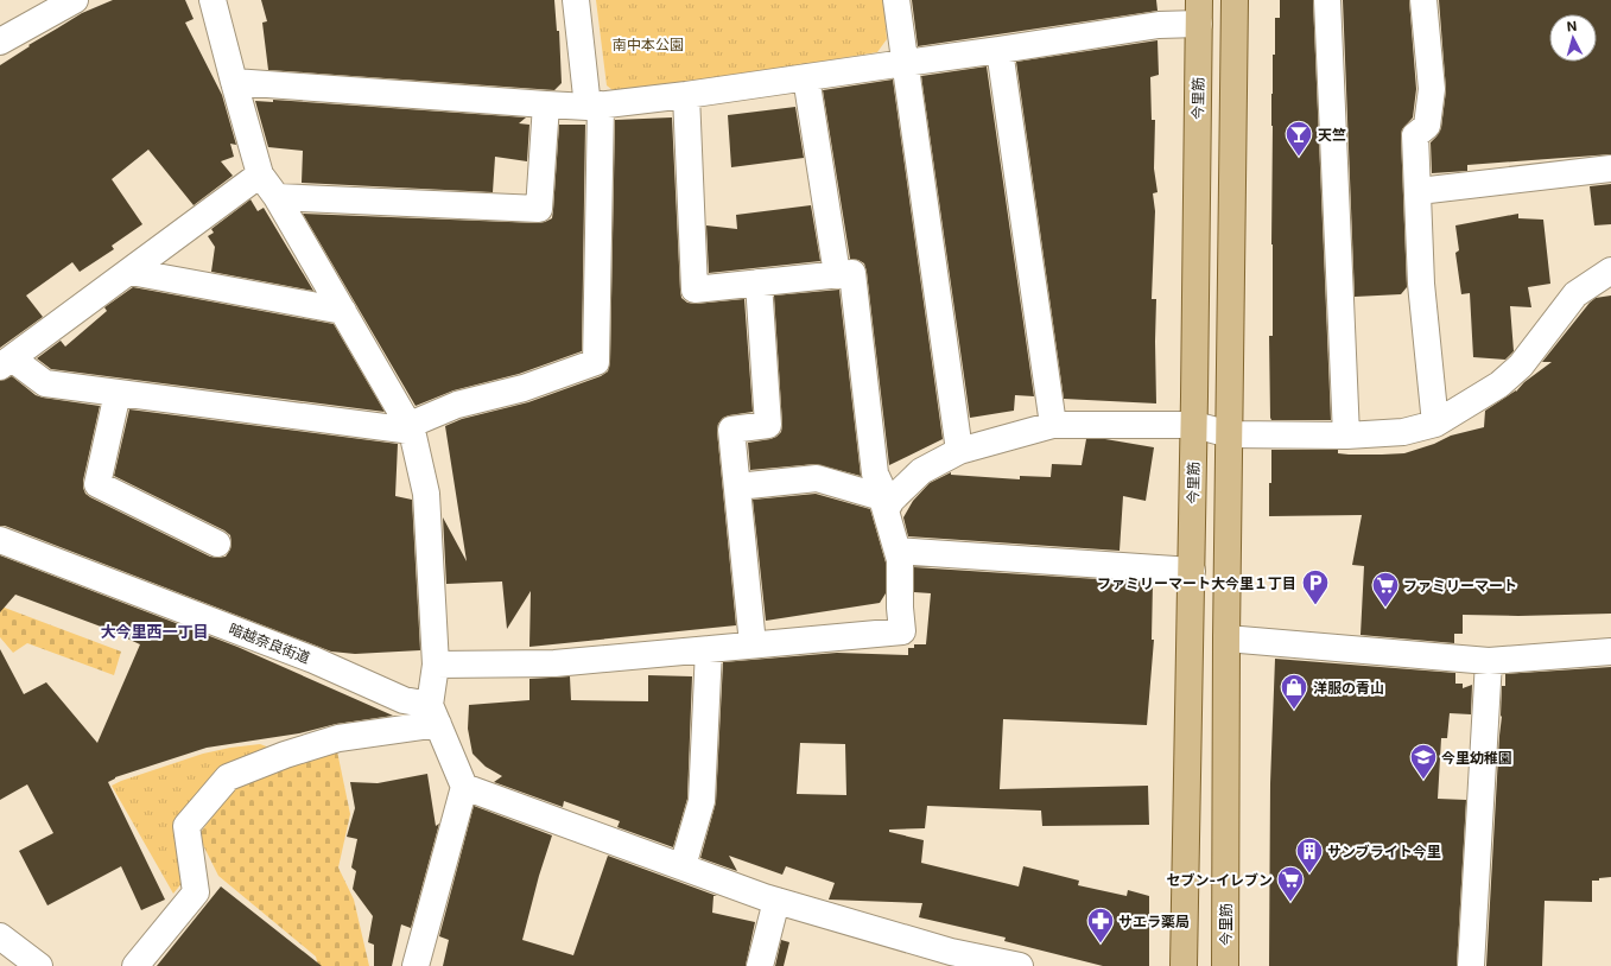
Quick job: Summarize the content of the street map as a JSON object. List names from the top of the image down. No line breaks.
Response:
{"streets":{"main road":["今里筋"],"street":["暗越奈良街道"]},"districts":["大今里西一丁目"],"parks":["南中本公園"],"places":{"bar":["天竺"],"parking":["ファミリーマート大今里１丁目"],"supermarket":["ファミリーマート","セブン-イレブン"],"shop":["洋服の青山"],"school or university":["今里幼稚園"],"building":["サンブライト今里"],"pharmacy":["サエラ薬局"]},"north":"top"}
